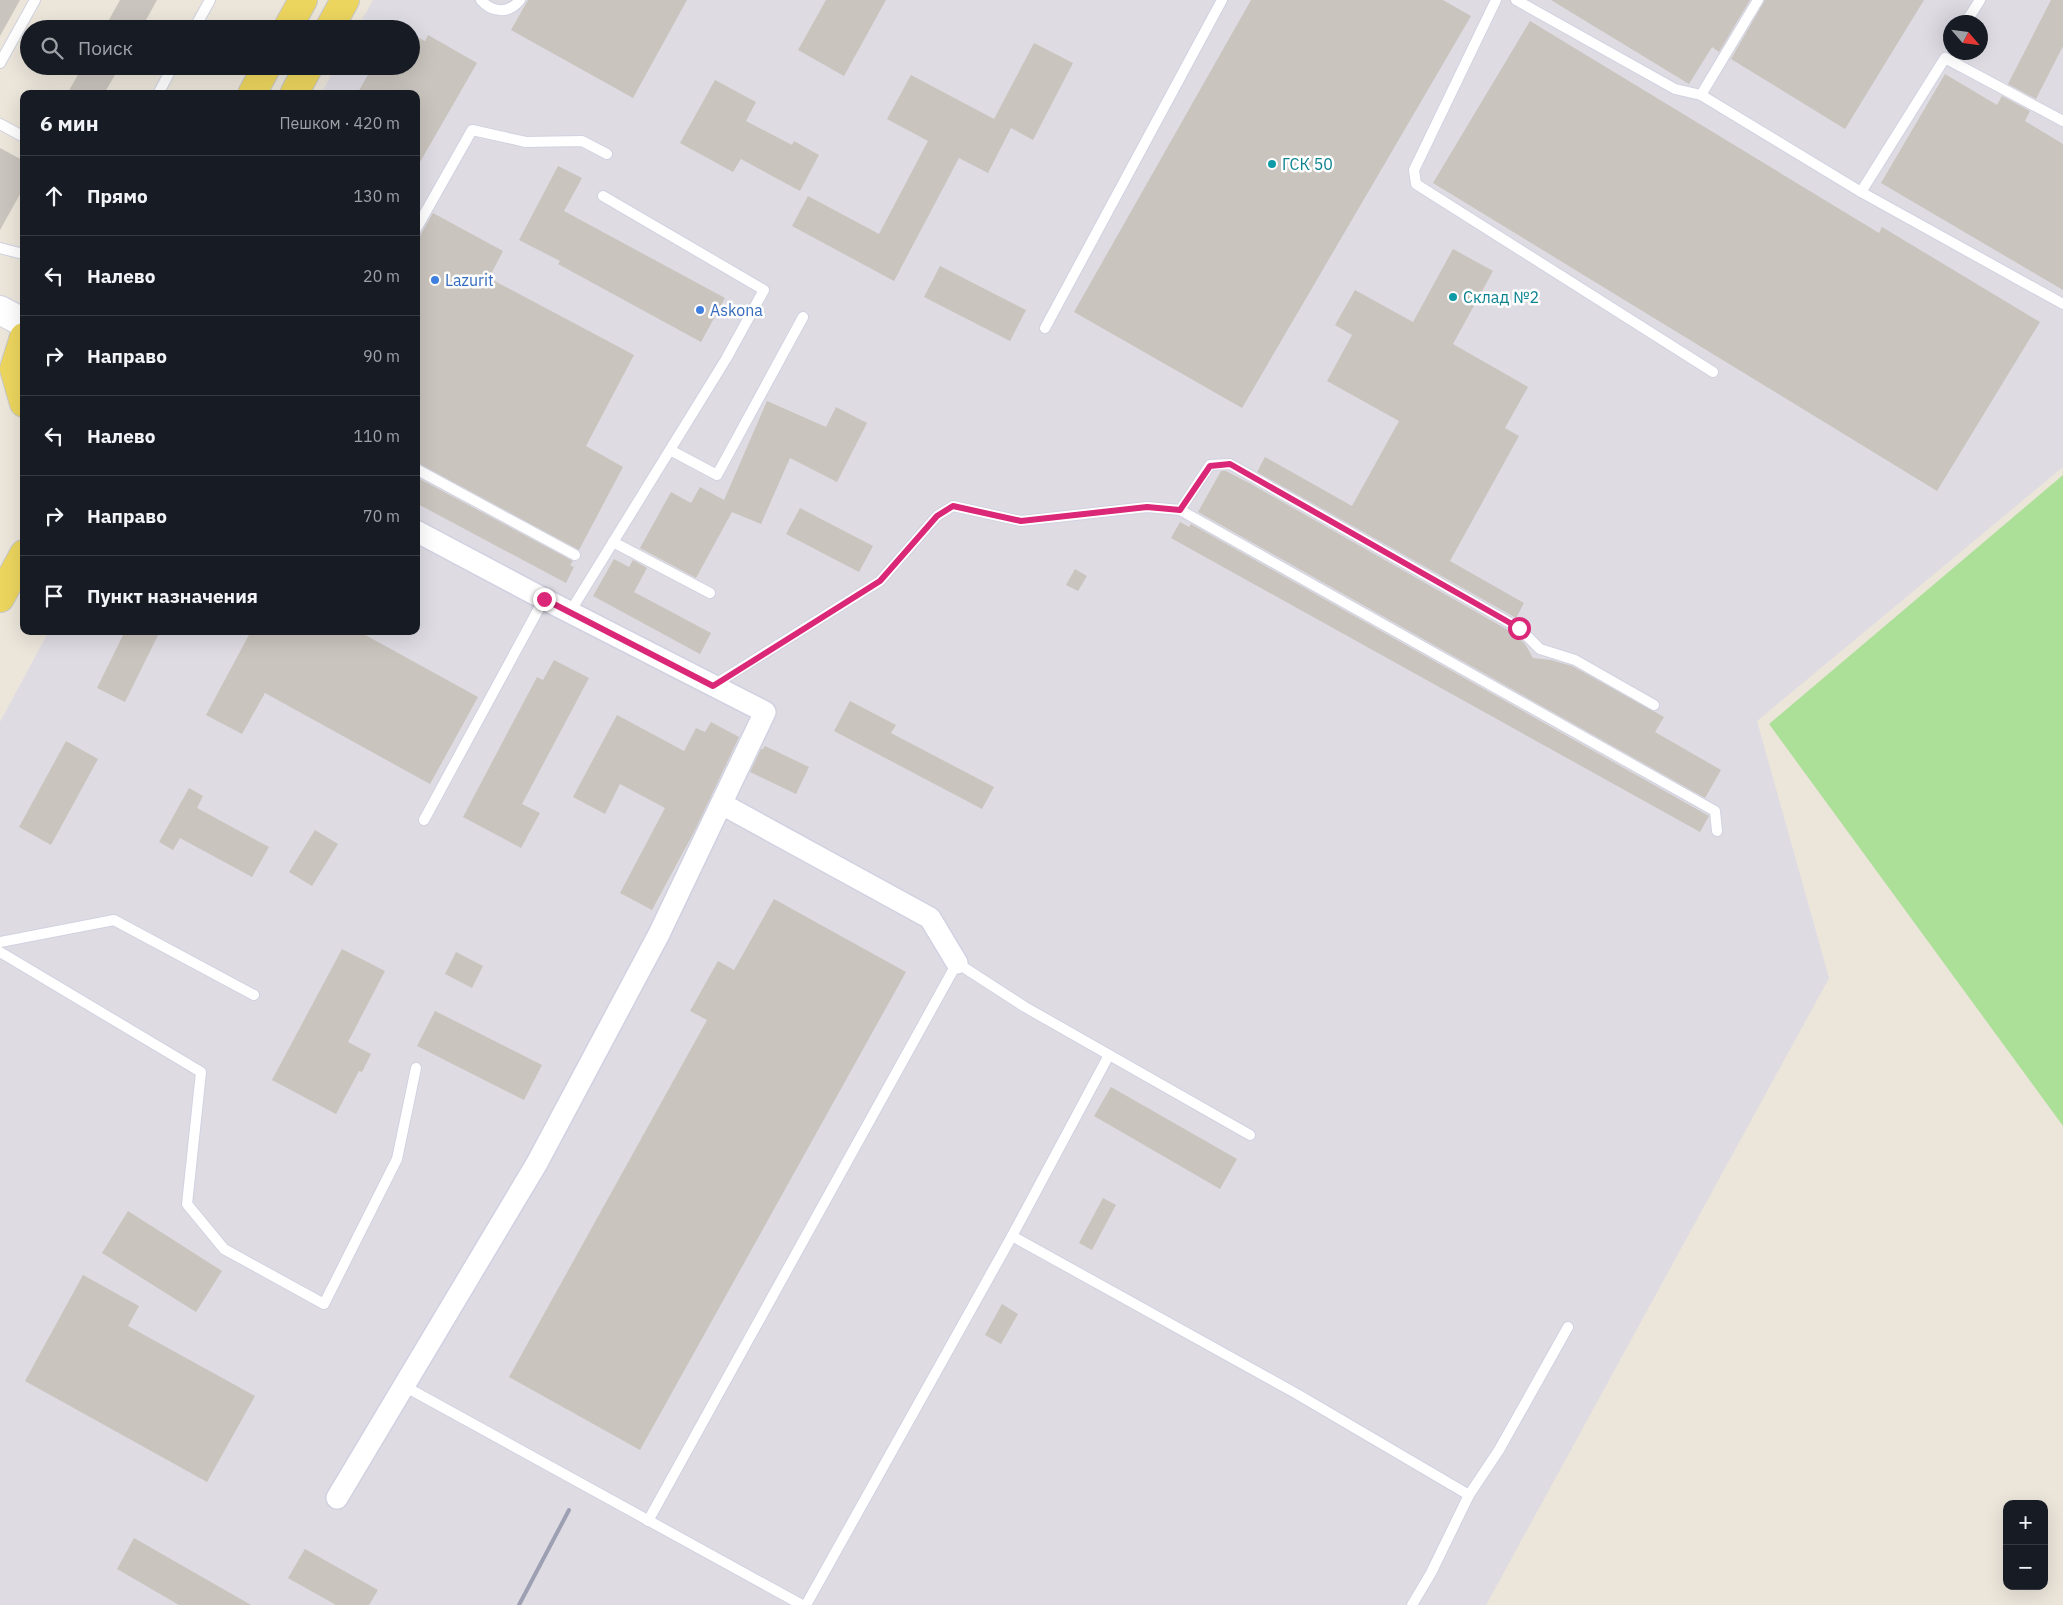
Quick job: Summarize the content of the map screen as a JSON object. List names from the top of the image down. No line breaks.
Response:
{"places":["ГСК 50","Lazurit","Склад №2","Askona"],"north":"bottom right","page":{"search":"Поиск","heading":["6 мин","Пешком · 420 m"],"list":[["Прямо","130 m"],["Налево","20 m"],["Направо","90 m"],["Налево","110 m"],["Направо","70 m"],"Пункт назначения"],"map_buttons":["+","−"]}}
